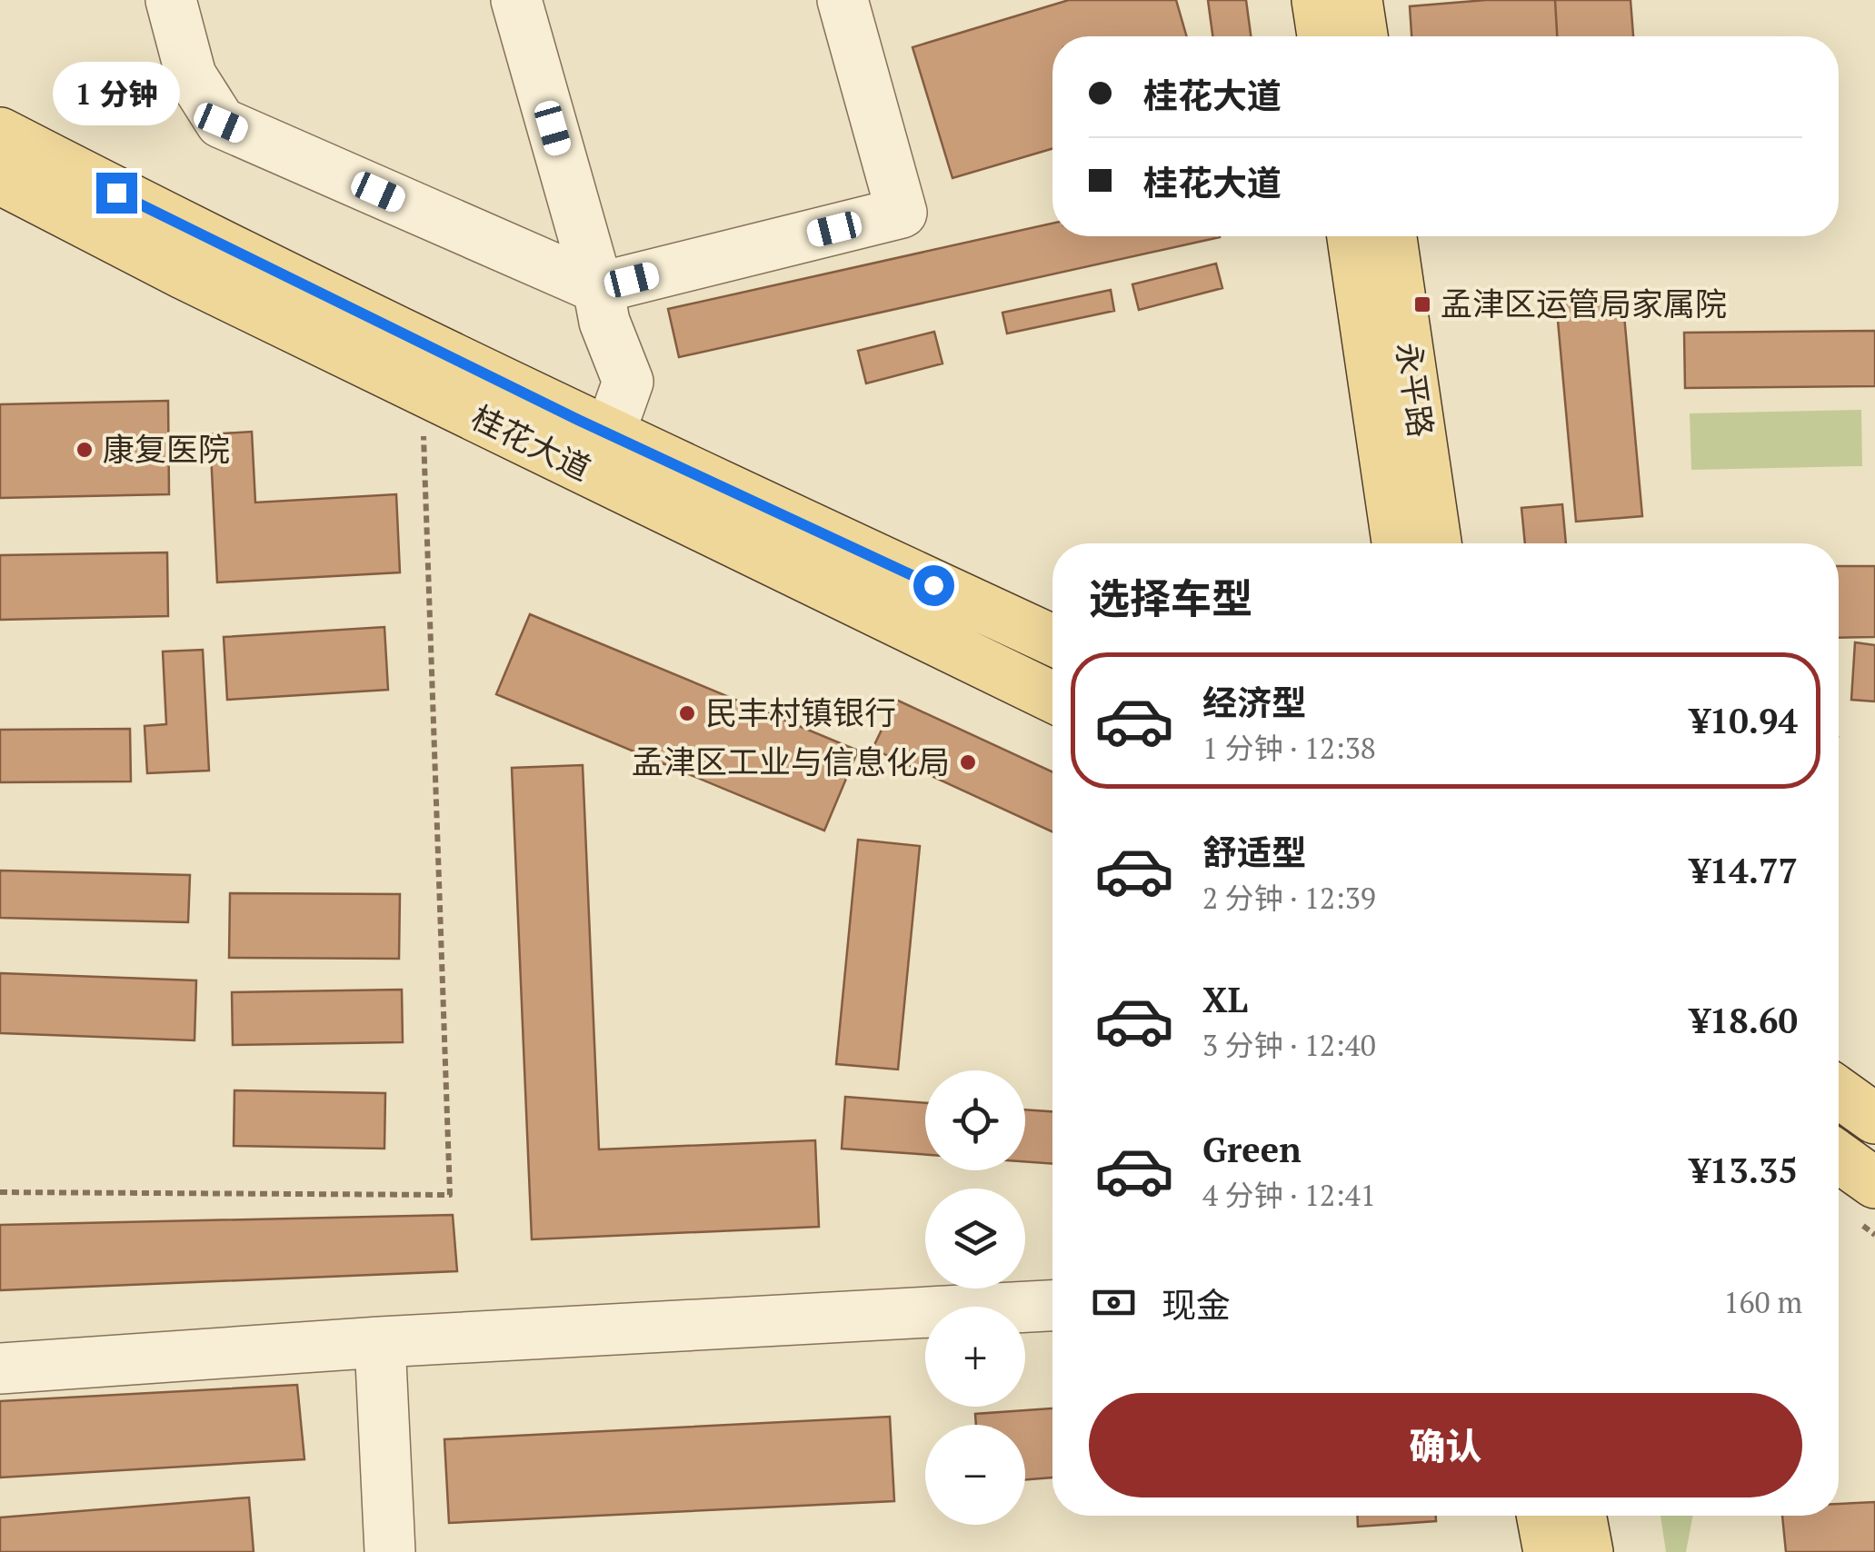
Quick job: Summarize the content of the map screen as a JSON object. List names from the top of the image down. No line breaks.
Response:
{"streets":{"main road":["永平路","桂花大道"]},"places":{"transit":["孟津区运管局家属院"],"other":["康复医院","民丰村镇银行","孟津区工业与信息化局"]},"page":{"banner":["桂花大道","桂花大道"],"bubble":"1 分钟","heading":"选择车型","list":[{"name":"经济型","note":"1 分钟 · 12:38","value":"¥10.94"},{"name":"舒适型","note":"2 分钟 · 12:39","value":"¥14.77"},{"name":"XL","note":"3 分钟 · 12:40","value":"¥18.60"},{"name":"Green","note":"4 分钟 · 12:41","value":"¥13.35"}],"map_buttons":["+","−"],"pay":["现金","160 m"],"buttons":"确认"}}
